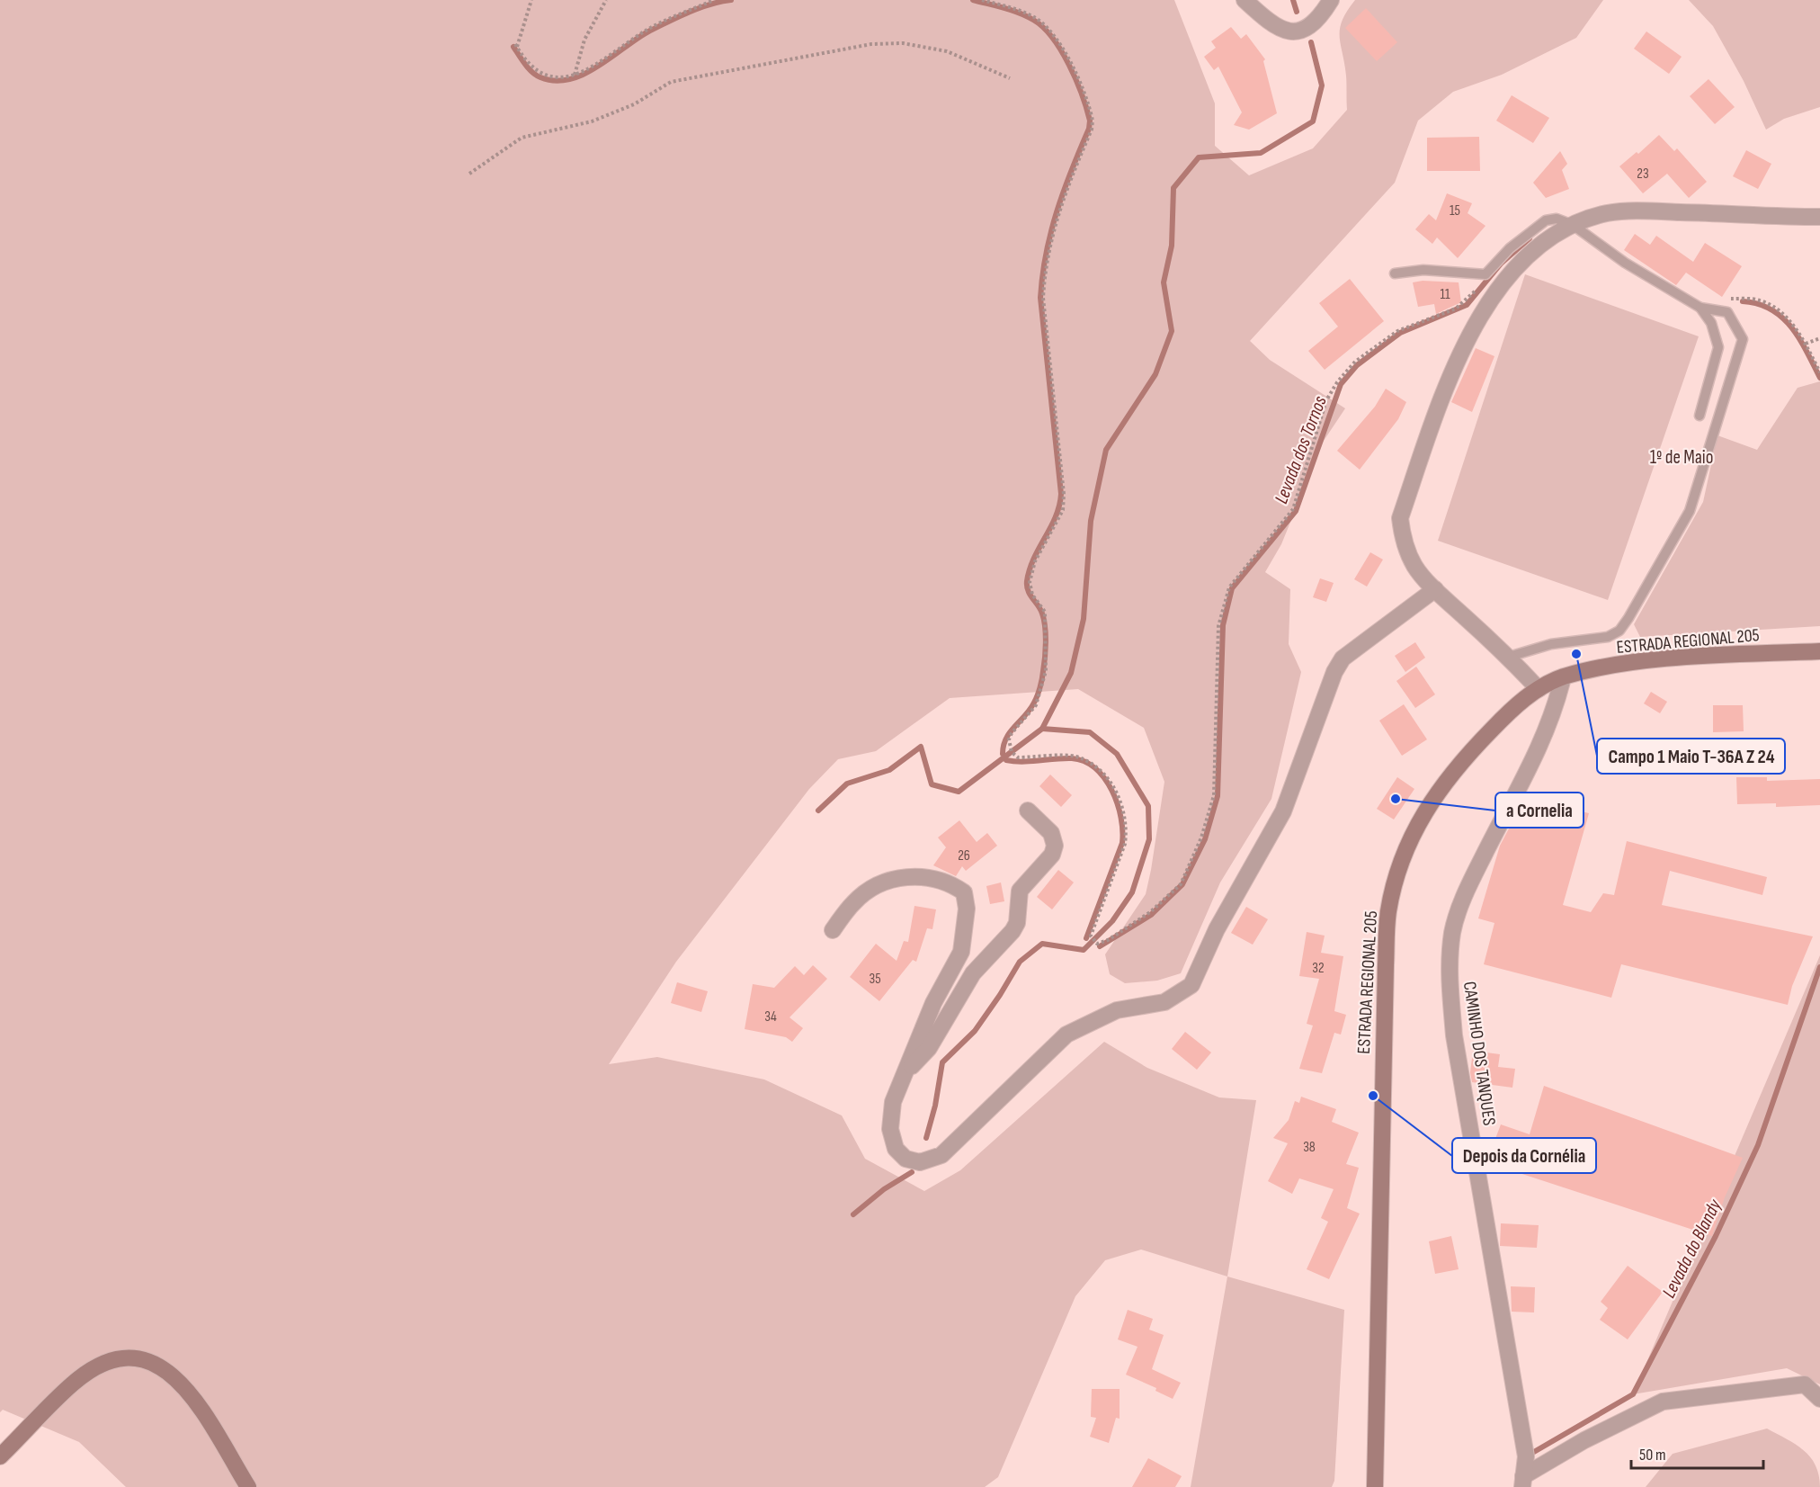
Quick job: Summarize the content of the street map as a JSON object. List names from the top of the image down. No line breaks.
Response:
{"streets":{"main road":["ESTRADA REGIONAL 205"],"street":["CAMINHO DOS TANQUES"]},"crossings":[["ESTRADA REGIONAL 205","CAMINHO DOS TANQUES"]],"districts":["1º de Maio"],"water":["Levada dos Tornos","Levada do Blandy"],"places":["Campo 1 Maio T-36A Z 24","a Cornelia","Depois da Cornélia"],"house_numbers":["23","15","11","26","32","35","34","38"],"scale_bar":"50 m"}
